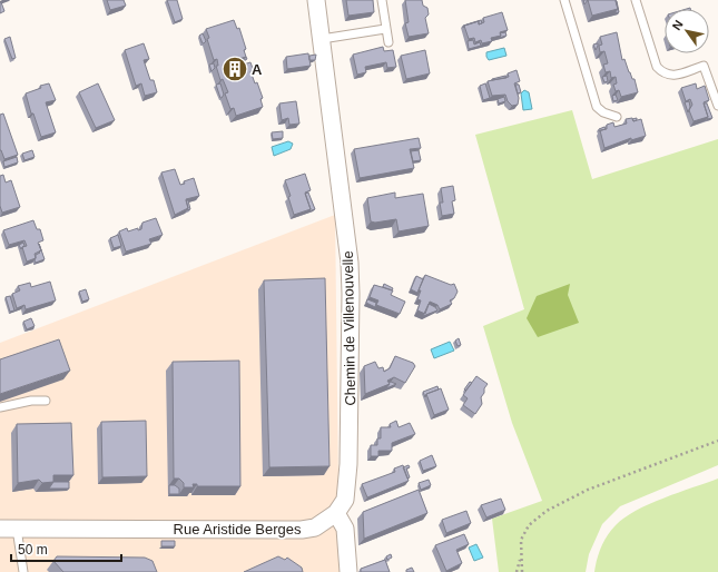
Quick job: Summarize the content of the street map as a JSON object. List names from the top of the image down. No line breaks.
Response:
{"streets":{"street":["Chemin de Villenouvelle","Rue Aristide Berges"]},"crossings":[["Chemin de Villenouvelle","Rue Aristide Berges"]],"places":{"building":["A"]},"scale_bar":"50 m","north":"top left"}
